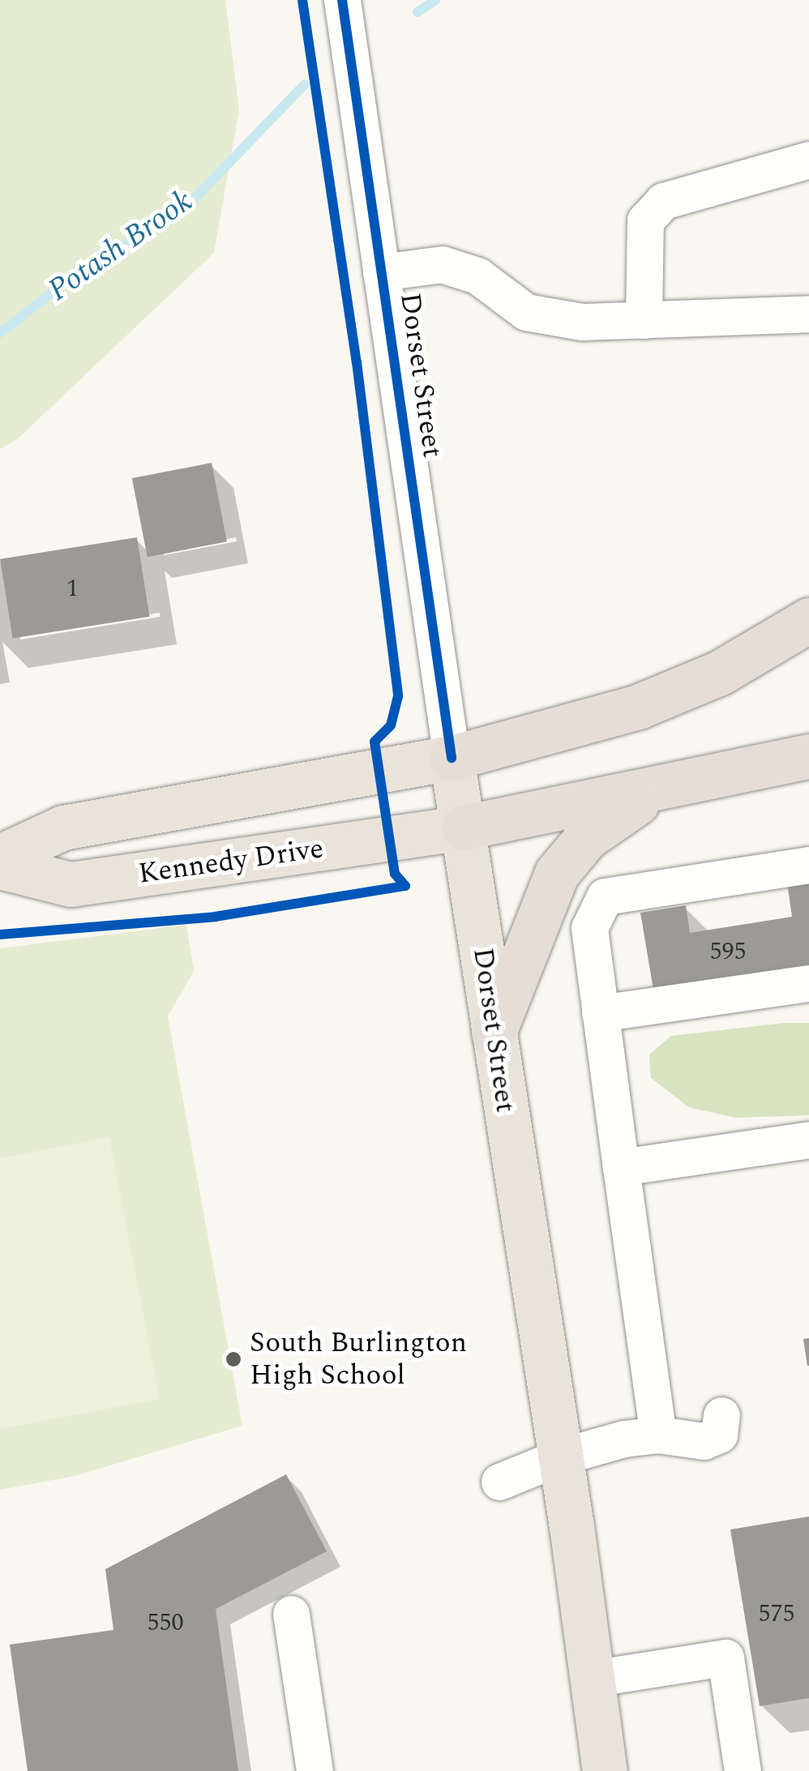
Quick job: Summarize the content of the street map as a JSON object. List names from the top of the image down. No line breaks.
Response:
{"streets":{"main road":["Dorset Street","Kennedy Drive"]},"crossings":[["Dorset Street","Kennedy Drive"]],"water":["Potash Brook"],"places":["South Burlington High School"],"house_numbers":["1","595","575","550"]}
